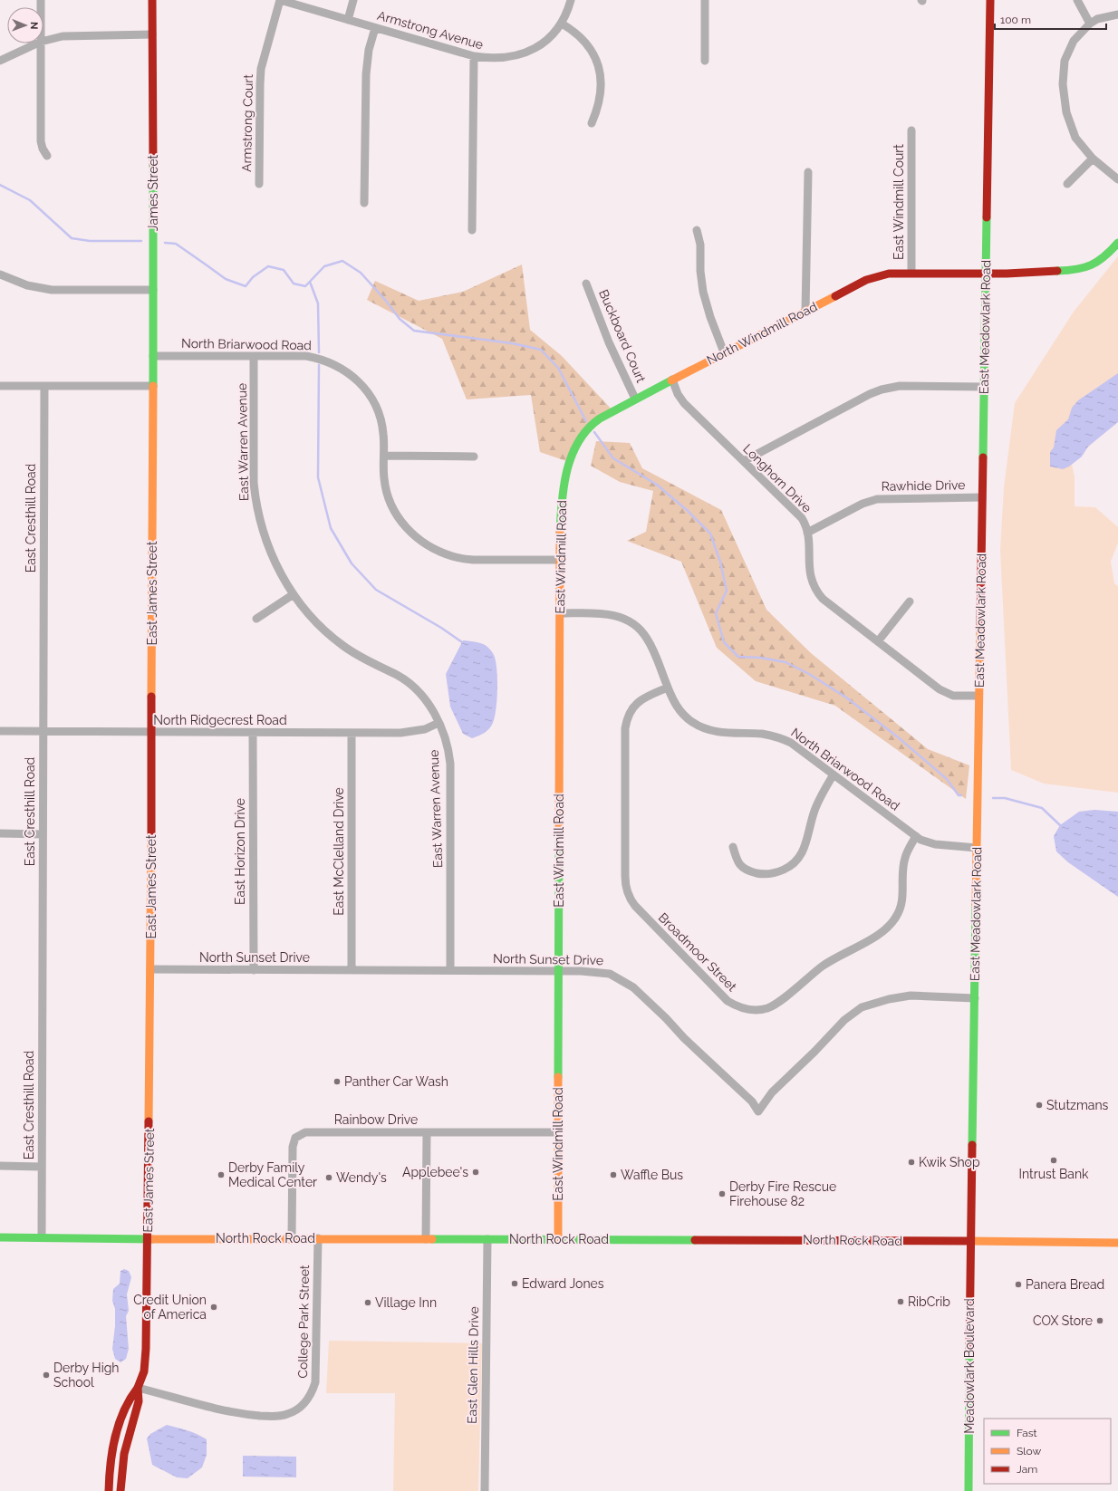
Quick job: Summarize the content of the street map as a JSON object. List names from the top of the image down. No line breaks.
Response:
{"streets":{"street":["Armstrong Avenue","Armstrong Court","James Street","East Windmill Court","East Meadowlark Road","North Windmill Road","Buckboard Court","North Briarwood Road","East Warren Avenue","Longhorn Drive","Rawhide Drive","East Cresthill Road","East Windmill Road","East James Street","North Ridgecrest Road","East Horizon Drive","East McClelland Drive","Broadmoor Street","North Sunset Drive","Rainbow Drive","North Rock Road","College Park Street","East Glen Hills Drive","Meadowlark Boulevard"]},"crossings":[["Armstrong Avenue","Armstrong Court"],["James Street","North Briarwood Road"],["James Street","East James Street"],["East Windmill Court","North Windmill Road"],["East Meadowlark Road","North Windmill Road"],["East Meadowlark Road","North Briarwood Road"],["East Meadowlark Road","Longhorn Drive"],["East Meadowlark Road","Rawhide Drive"],["East Meadowlark Road","North Sunset Drive"],["East Meadowlark Road","North Rock Road"],["East Meadowlark Road","Meadowlark Boulevard"],["North Windmill Road","Buckboard Court"],["North Windmill Road","Longhorn Drive"],["North Windmill Road","East Windmill Road"],["North Briarwood Road","East Warren Avenue"],["North Briarwood Road","East Windmill Road"],["North Briarwood Road","Broadmoor Street"],["East Warren Avenue","North Ridgecrest Road"],["East Warren Avenue","North Sunset Drive"],["Longhorn Drive","Rawhide Drive"],["East Cresthill Road","North Ridgecrest Road"],["East Cresthill Road","North Rock Road"],["East Windmill Road","North Sunset Drive"],["East Windmill Road","Rainbow Drive"],["East Windmill Road","North Rock Road"],["East James Street","North Ridgecrest Road"],["East James Street","North Sunset Drive"],["East James Street","North Rock Road"],["East James Street","College Park Street"],["North Ridgecrest Road","East Horizon Drive"],["North Ridgecrest Road","East McClelland Drive"],["East Horizon Drive","North Sunset Drive"],["East McClelland Drive","North Sunset Drive"],["Rainbow Drive","North Rock Road"],["North Rock Road","College Park Street"],["North Rock Road","East Glen Hills Drive"],["North Rock Road","Meadowlark Boulevard"]],"places":["Panther Car Wash","Stutzmans","Intrust Bank","Kwik Shop","Applebee's","Derby Family Medical Center","Waffle Bus","Wendy's","Derby Fire Rescue Firehouse 82","Edward Jones","Panera Bread","RibCrib","Village Inn","Credit Union of America","COX Store","Derby High School"],"legend":["Fast","Slow","Jam"],"scale_bar":"100 m","north":"right"}
